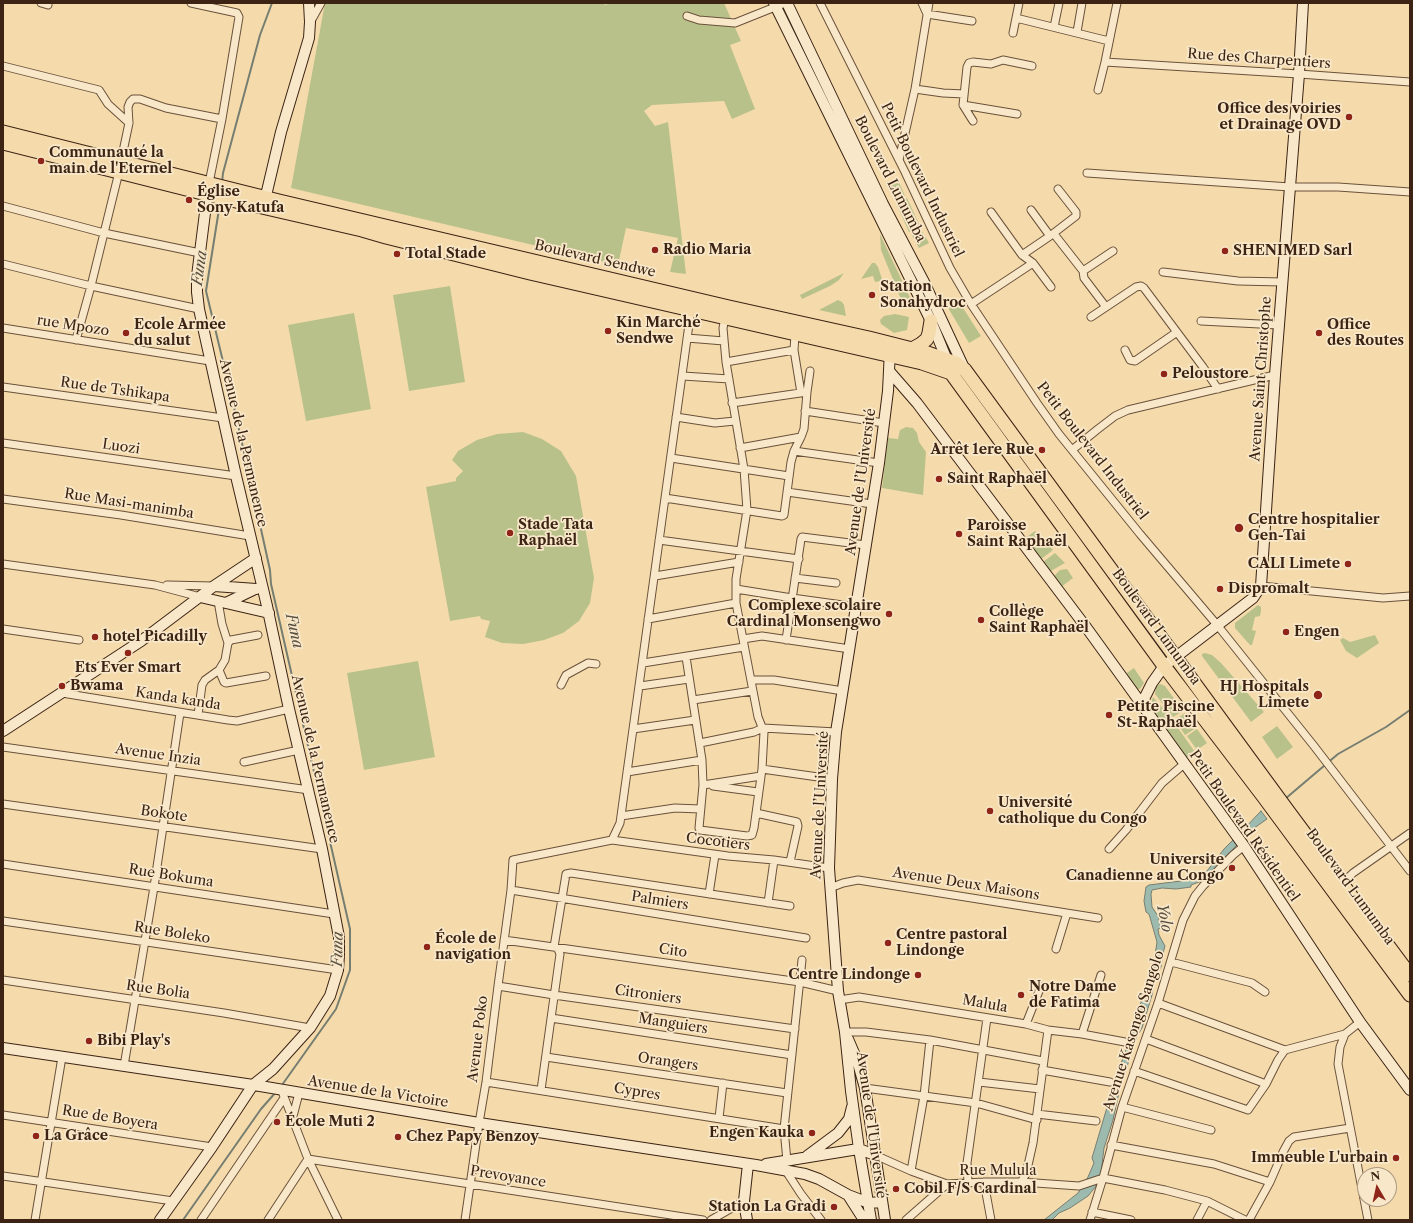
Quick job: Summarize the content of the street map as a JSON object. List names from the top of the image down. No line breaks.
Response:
{"streets":{"highway":["Boulevard Lumumba","Boulevard Sendwe"],"street":["Rue des Charpentiers","Petit Boulevard Industriel","rue Mpozo","Avenue Saint Christophe","Rue de Tshikapa","Avenue de la Permanence","Luozi","Avenue de l’Université","Rue Masi-manimba","Kanda kanda","Avenue Inzia","Bokote","Petit Boulevard Résidentiel","Cocotiers","Rue Bokuma","Avenue Deux Maisons","Palmiers","Rue Boleko","Cito","Rue Bolia","Citroniers","Malula","Manguiers","Avenue Kasongo Sangolo","Avenue Poko","Orangers","Avenue de la Victoire","Cypres","Rue de Boyera","Rue Mulula","Prevoyance"]},"crossings":[["Rue des Charpentiers","Avenue Saint Christophe"],["Boulevard Lumumba","Boulevard Sendwe"],["Boulevard Sendwe","Avenue de la Permanence"],["Boulevard Sendwe","Avenue de l’Université"],["rue Mpozo","Avenue de la Permanence"],["Rue de Tshikapa","Avenue de la Permanence"],["Avenue de la Permanence","Luozi"],["Avenue de la Permanence","Rue Masi-manimba"],["Avenue de la Permanence","Kanda kanda"],["Avenue de la Permanence","Avenue Inzia"],["Avenue de la Permanence","Bokote"],["Avenue de la Permanence","Rue Bokuma"],["Avenue de la Permanence","Rue Boleko"],["Avenue de la Permanence","Rue Bolia"],["Avenue de la Permanence","Avenue de la Victoire"],["Avenue de la Permanence","Rue de Boyera"],["Avenue de l’Université","Petit Boulevard Résidentiel"],["Avenue de l’Université","Cocotiers"],["Avenue de l’Université","Avenue Deux Maisons"],["Avenue de l’Université","Cito"],["Avenue de l’Université","Malula"],["Avenue de l’Université","Avenue de la Victoire"],["Petit Boulevard Résidentiel","Avenue Kasongo Sangolo"],["Cocotiers","Avenue Poko"],["Palmiers","Avenue Poko"],["Cito","Malula"],["Cito","Avenue Poko"],["Citroniers","Avenue Poko"],["Avenue Kasongo Sangolo","Rue Mulula"],["Avenue Poko","Avenue de la Victoire"],["Avenue Poko","Cypres"],["Avenue Poko","Prevoyance"]],"water":["Funa","Yolo"],"places":["Office des voiries et Drainage OVD","Communauté la main de l'Eternel","Église Sony Katufa","Radio Maria","SHENIMED Sarl","Total Stade","Station Sonahydroc","Kin Marché Sendwe","Ecole Armée du salut","Office des Routes","Peloustore","Arrêt 1ere Rue","Saint Raphaël","Centre hospitalier Gen-Tai","Stade Tata Raphaël","Paroisse Saint Raphaël","CALI Limete","Dispromalt","Complexe scolaire Cardinal Monsengwo","Collège Saint Raphaël","Engen","hotel Picadilly","Ets Ever Smart","Bwama","HJ Hospitals Limete","Petite Piscine St-Raphaël","Université catholique du Congo","Universite Canadienne au Congo","Centre pastoral Lindonge","École de navigation","Centre Lindonge","Notre Dame de Fatima","Bibi Play's","École Muti 2","Engen Kauka","La Grâce","Chez Papy Benzoy","Immeuble L'urbain","Cobil F/S Cardinal","Station La Gradi"],"north":"top"}
